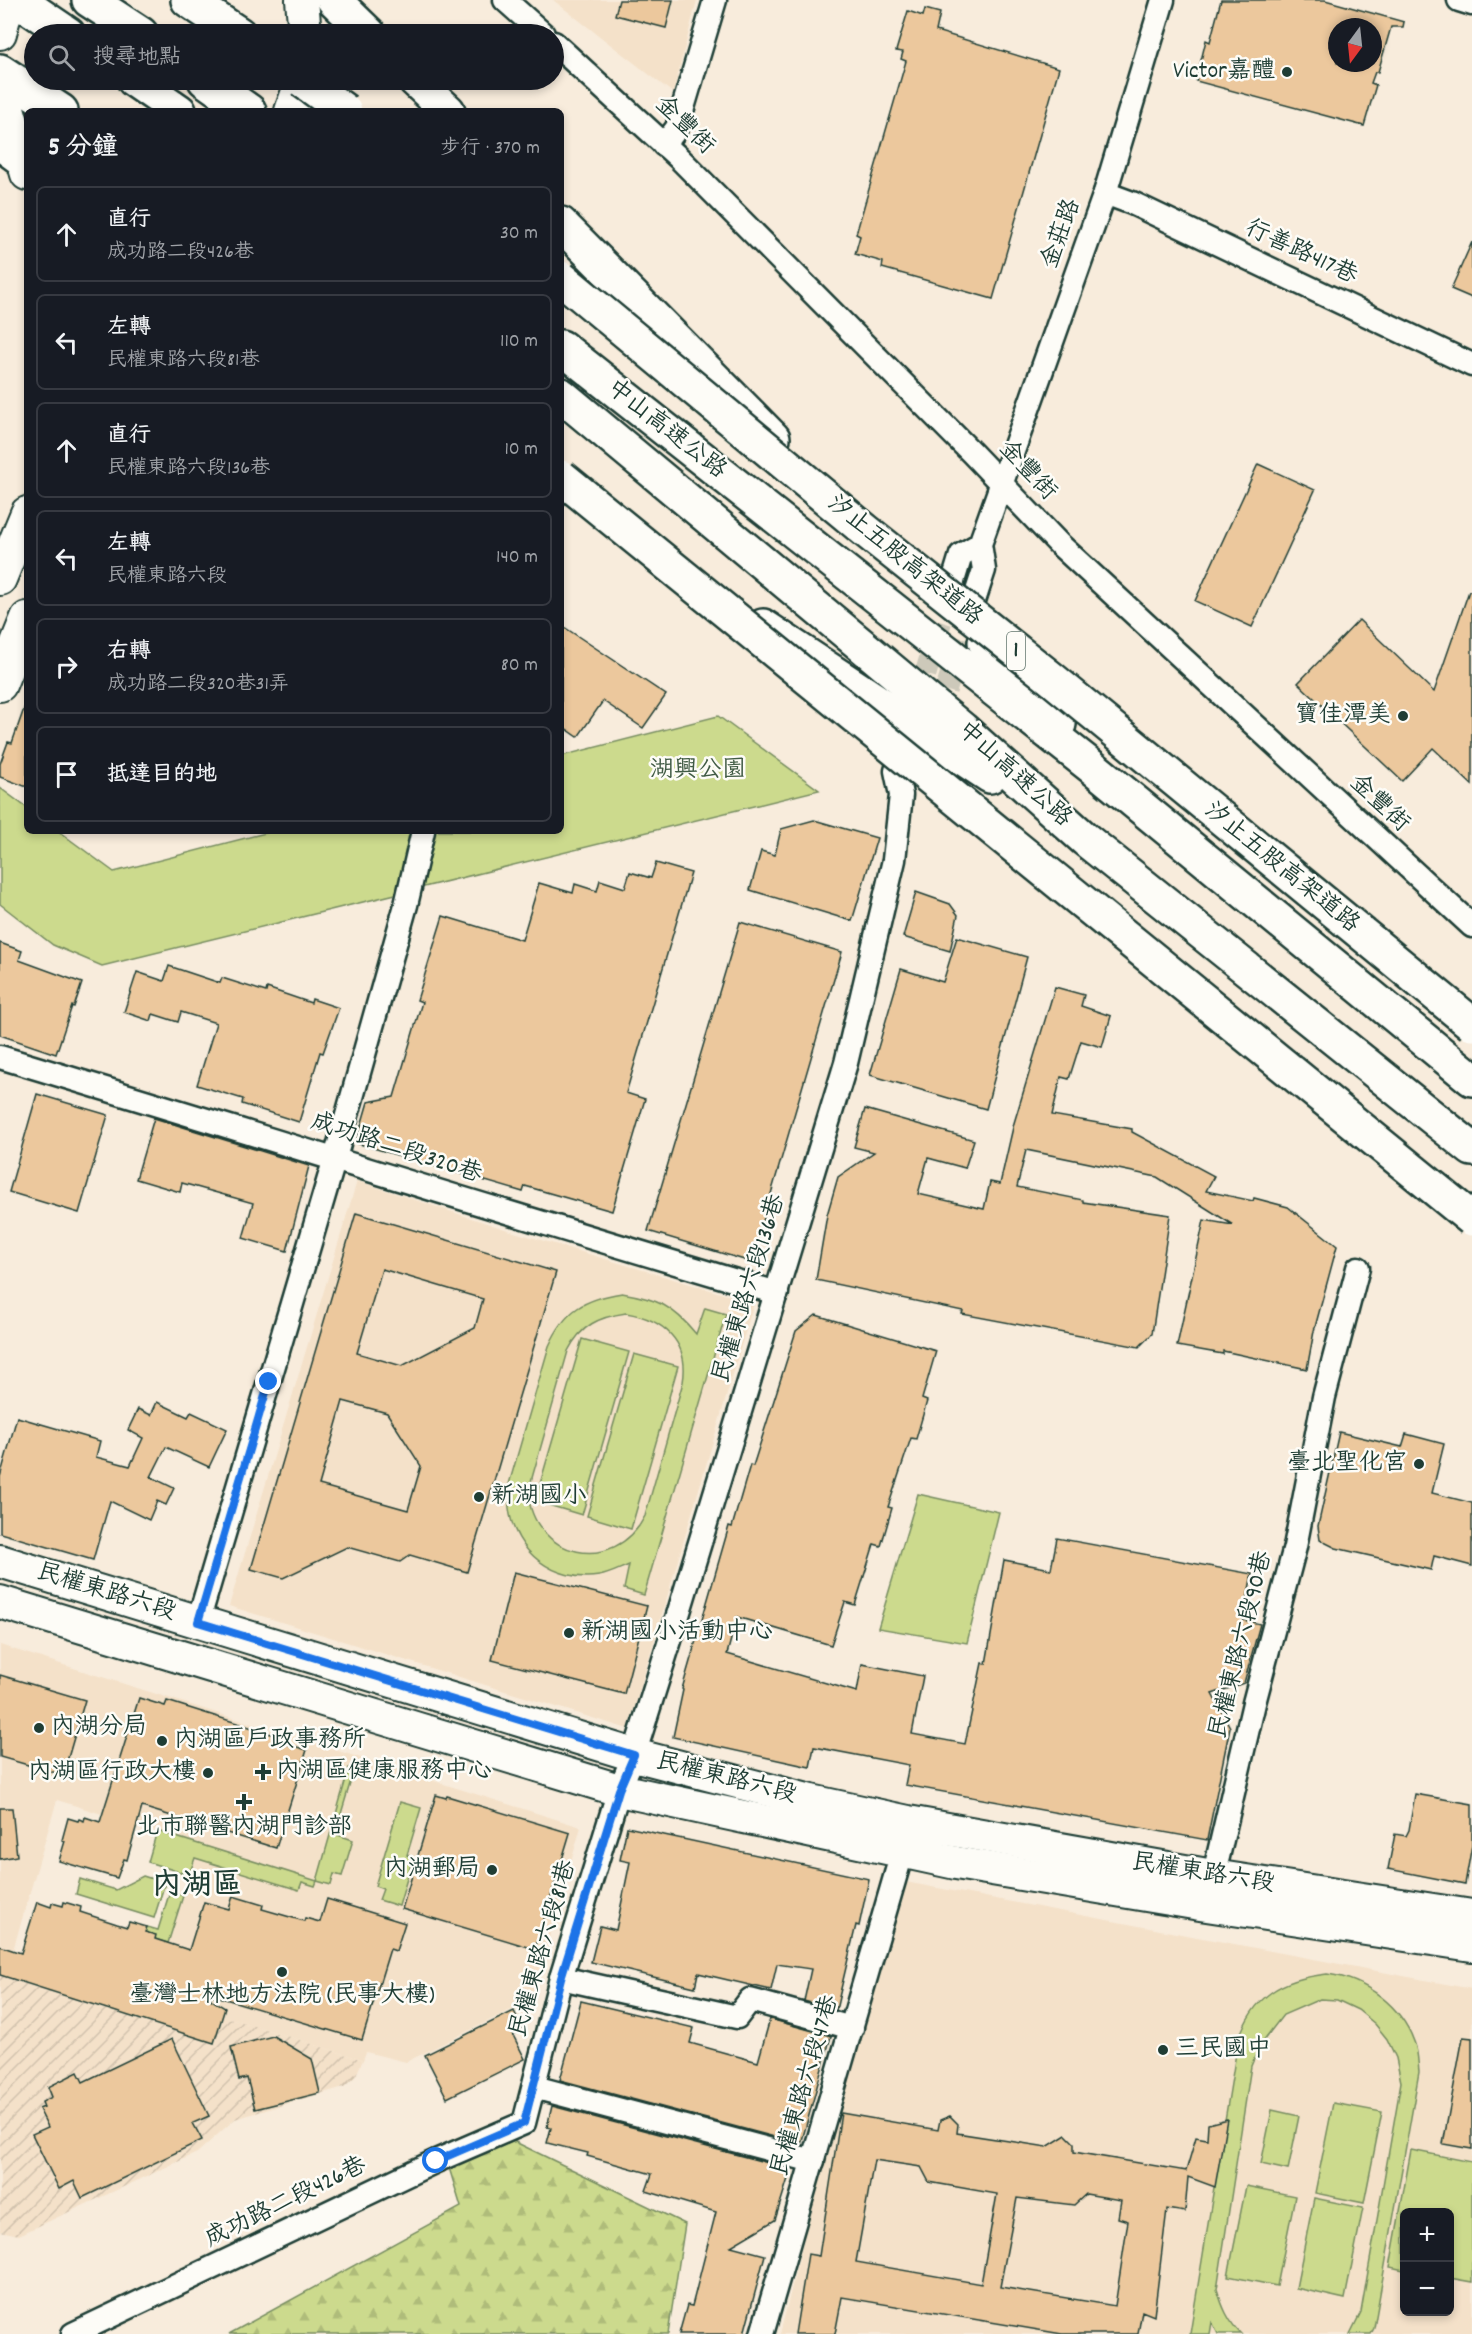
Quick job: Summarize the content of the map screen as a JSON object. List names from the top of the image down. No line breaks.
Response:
{"streets":{"highway":["中山高速公路","汐止五股高架道路","1"],"main road":["民權東路六段"],"street":["金豐街","金莊路","行善路417巷","成功路二段320巷","民權東路六段136巷","民權東路六段90巷","民權東路六段81巷","民權東路六段47巷","成功路二段426巷"]},"crossings":[["金豐街","金莊路"],["金莊路","行善路417巷"],["成功路二段320巷","民權東路六段136巷"],["民權東路六段136巷","民權東路六段"],["民權東路六段136巷","民權東路六段81巷"],["民權東路六段","民權東路六段90巷"],["民權東路六段","民權東路六段81巷"],["民權東路六段","民權東路六段47巷"],["民權東路六段81巷","成功路二段426巷"]],"districts":["內湖區"],"parks":["湖興公園"],"places":{"other":["Victor嘉醴","寶佳潭美","臺北聖化宮","新湖國小","新湖國小活動中心","內湖分局","內湖區戶政事務所","內湖區行政大樓","內湖郵局","臺灣士林地方法院 (民事大樓)","三民國中"],"health":["內湖區健康服務中心","北市聯醫內湖門診部"]},"north":"bottom","page":{"search":"搜尋地點","heading":["5 分鐘","步行 · 370 m"],"list":[["直行","成功路二段426巷","30 m"],["左轉","民權東路六段81巷","110 m"],["直行","民權東路六段136巷","10 m"],["左轉","民權東路六段","140 m"],["右轉","成功路二段320巷31弄","80 m"],"抵達目的地"],"map_buttons":["+","−"]}}
